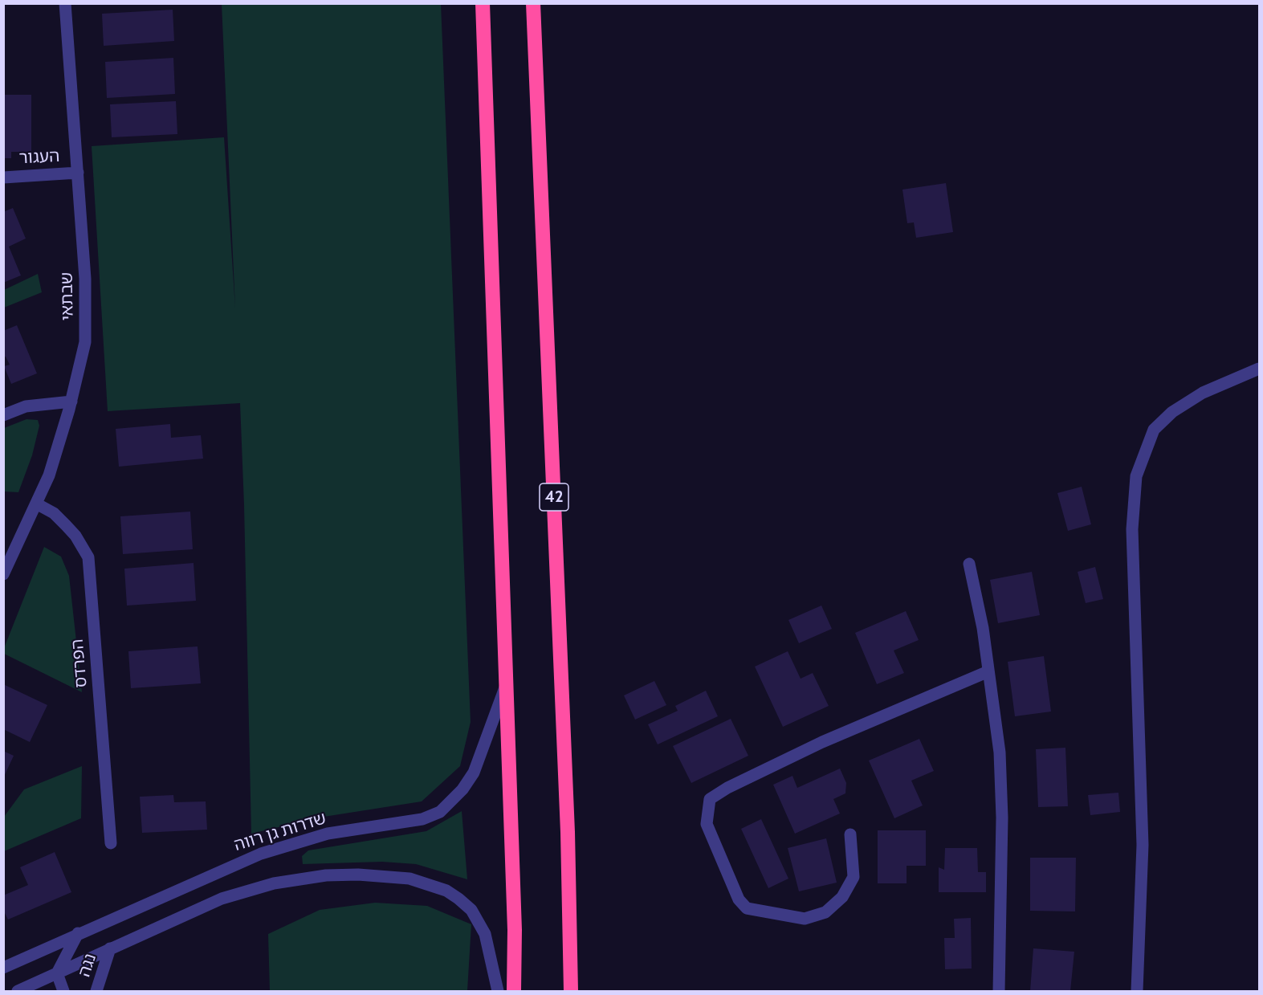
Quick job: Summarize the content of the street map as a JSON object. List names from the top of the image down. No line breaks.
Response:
{"streets":{"highway":["42"],"street":["העגור","שבתאי","הפרדס","שדרות גן רווה","נגה"]},"crossings":[["העגור","שבתאי"],["שבתאי","הפרדס"],["שדרות גן רווה","נגה"]]}
